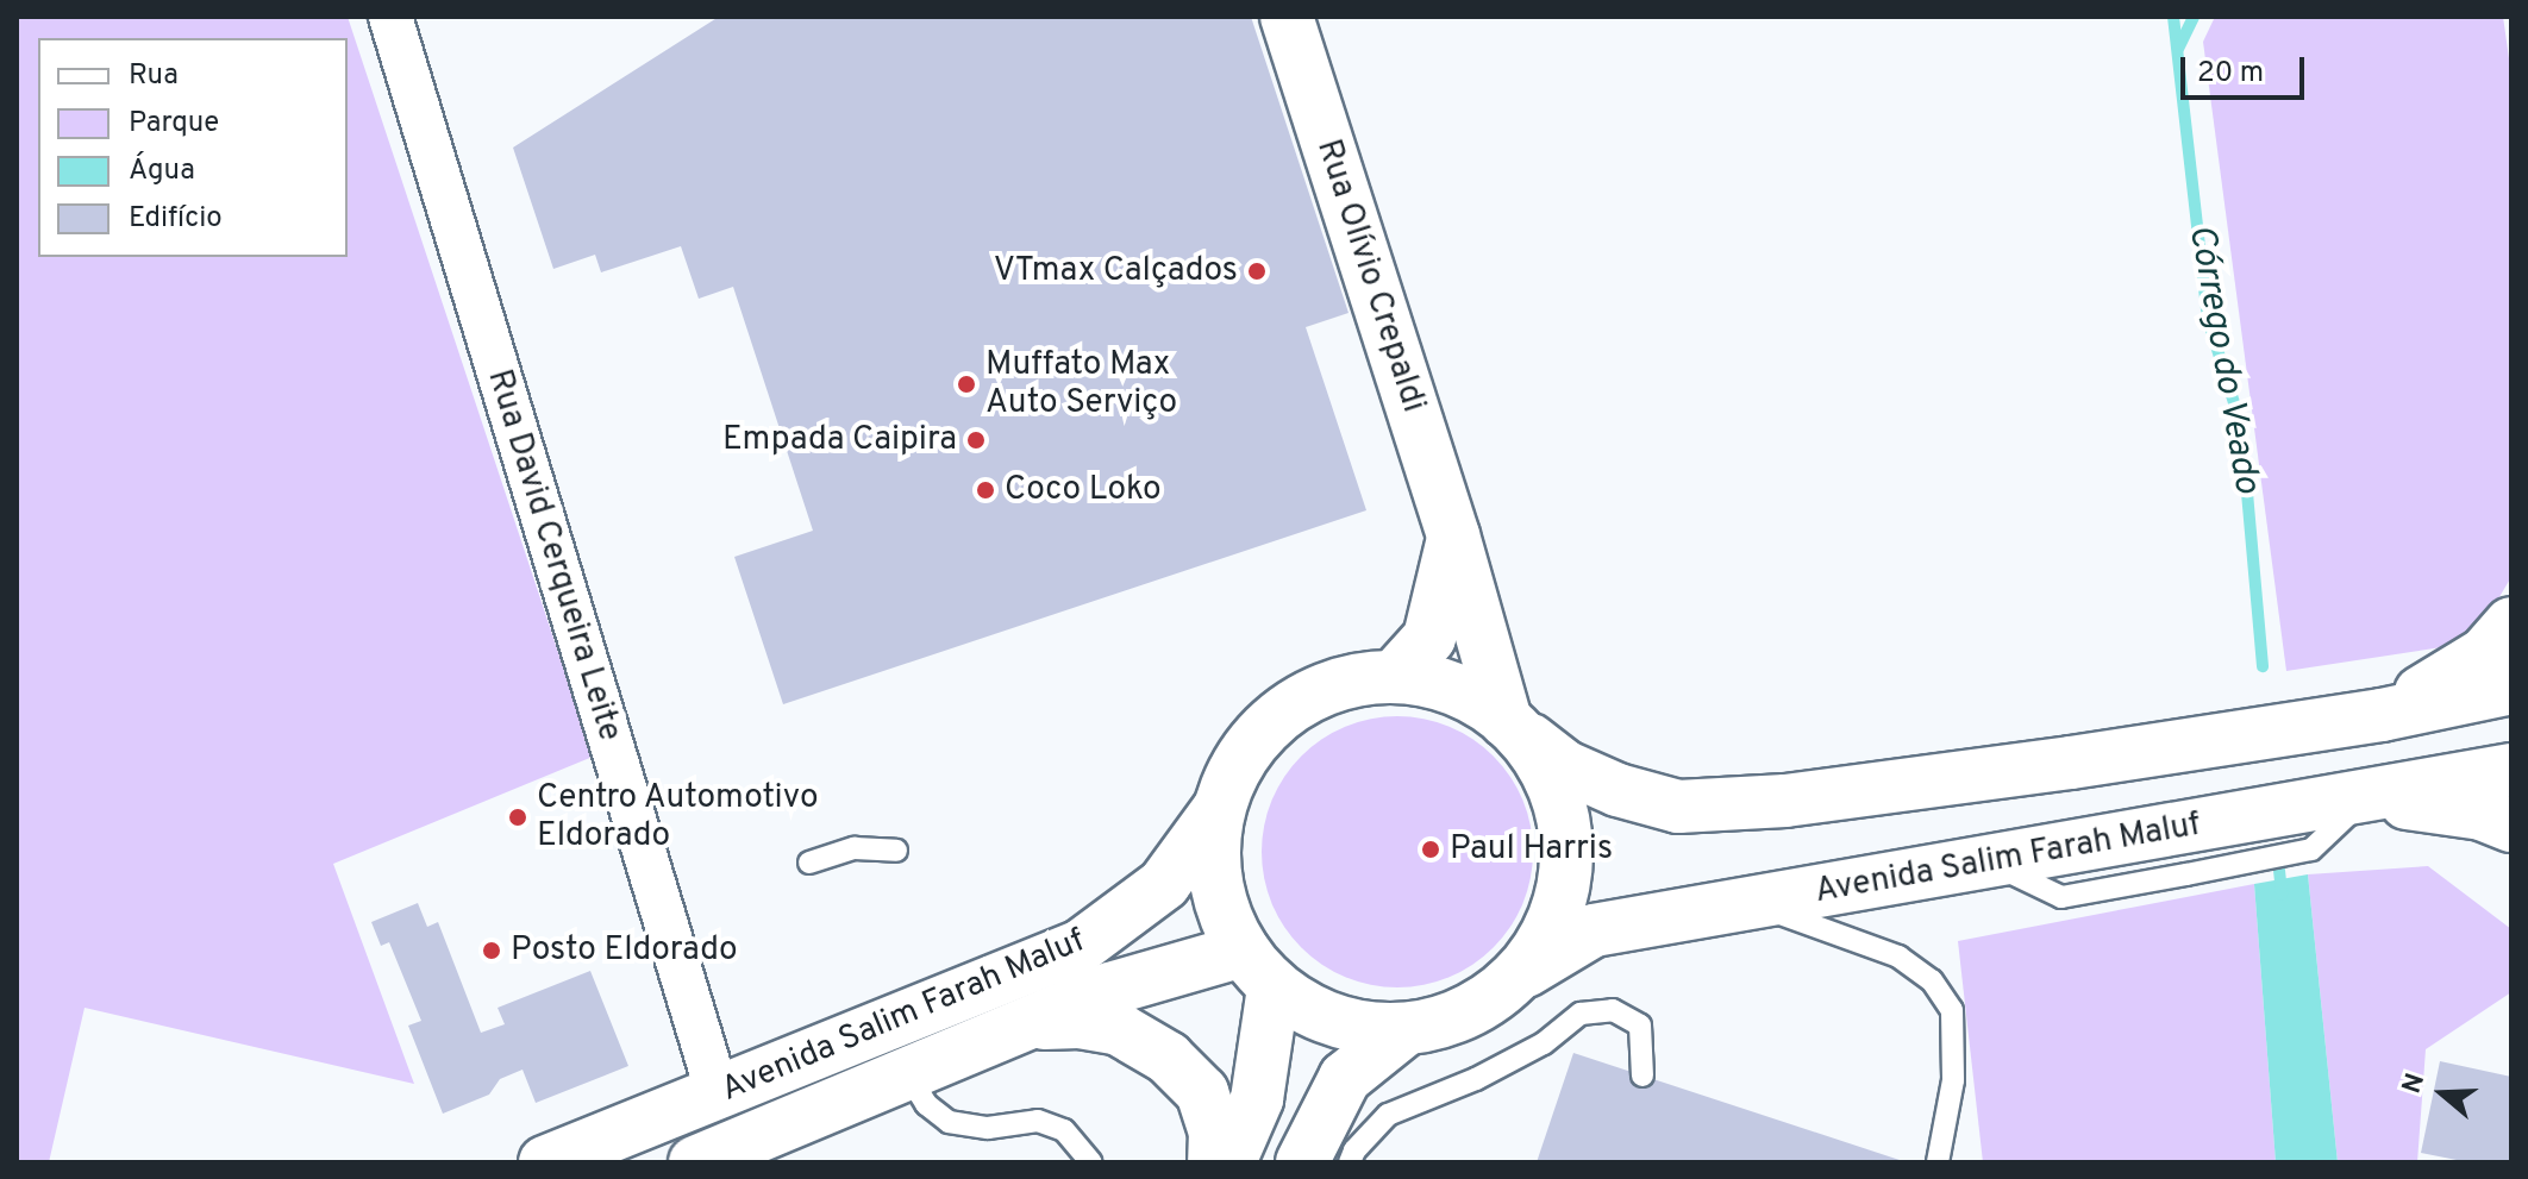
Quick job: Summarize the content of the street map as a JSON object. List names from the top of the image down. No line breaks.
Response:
{"streets":{"main road":["Rua Olívio Crepaldi","Avenida Salim Farah Maluf"],"street":["Rua David Cerqueira Leite"]},"crossings":[["Rua David Cerqueira Leite","Avenida Salim Farah Maluf"]],"water":["Córrego do Veado"],"places":["VTmax Calçados","Muffato Max Auto Serviço","Empada Caipira","Coco Loko","Centro Automotivo Eldorado","Paul Harris","Posto Eldorado"],"legend":["Rua","Parque","Água","Edifício"],"scale_bar":"20 m","north":"left"}
